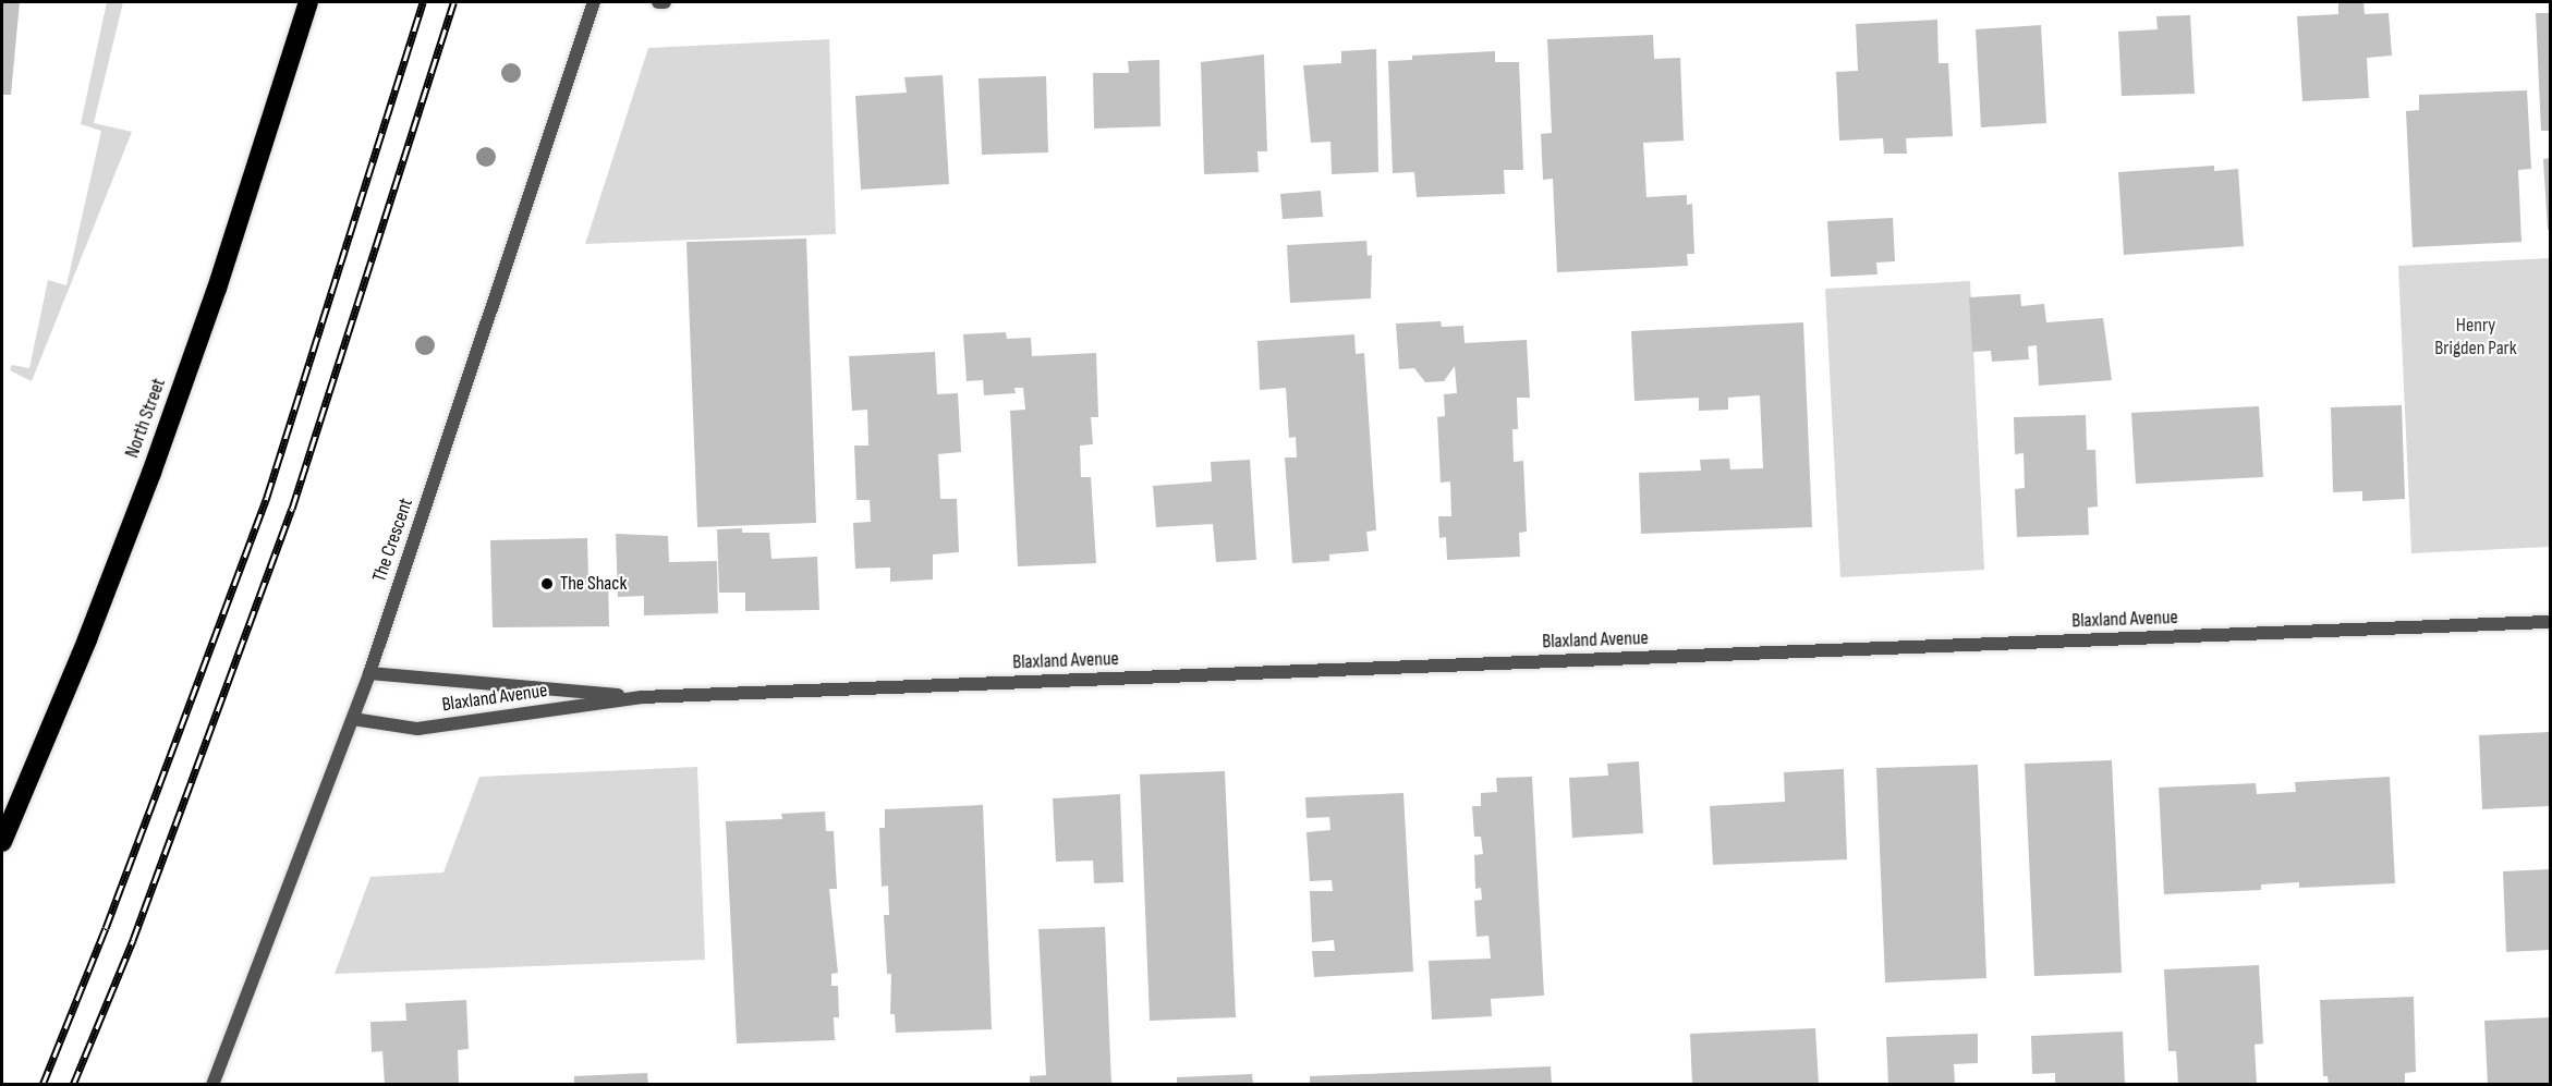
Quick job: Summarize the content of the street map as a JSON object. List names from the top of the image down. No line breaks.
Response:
{"streets":{"highway":["North Street"],"street":["The Crescent","Blaxland Avenue"]},"crossings":[["The Crescent","Blaxland Avenue"]],"parks":["Henry Brigden Park"],"places":["The Shack"]}
